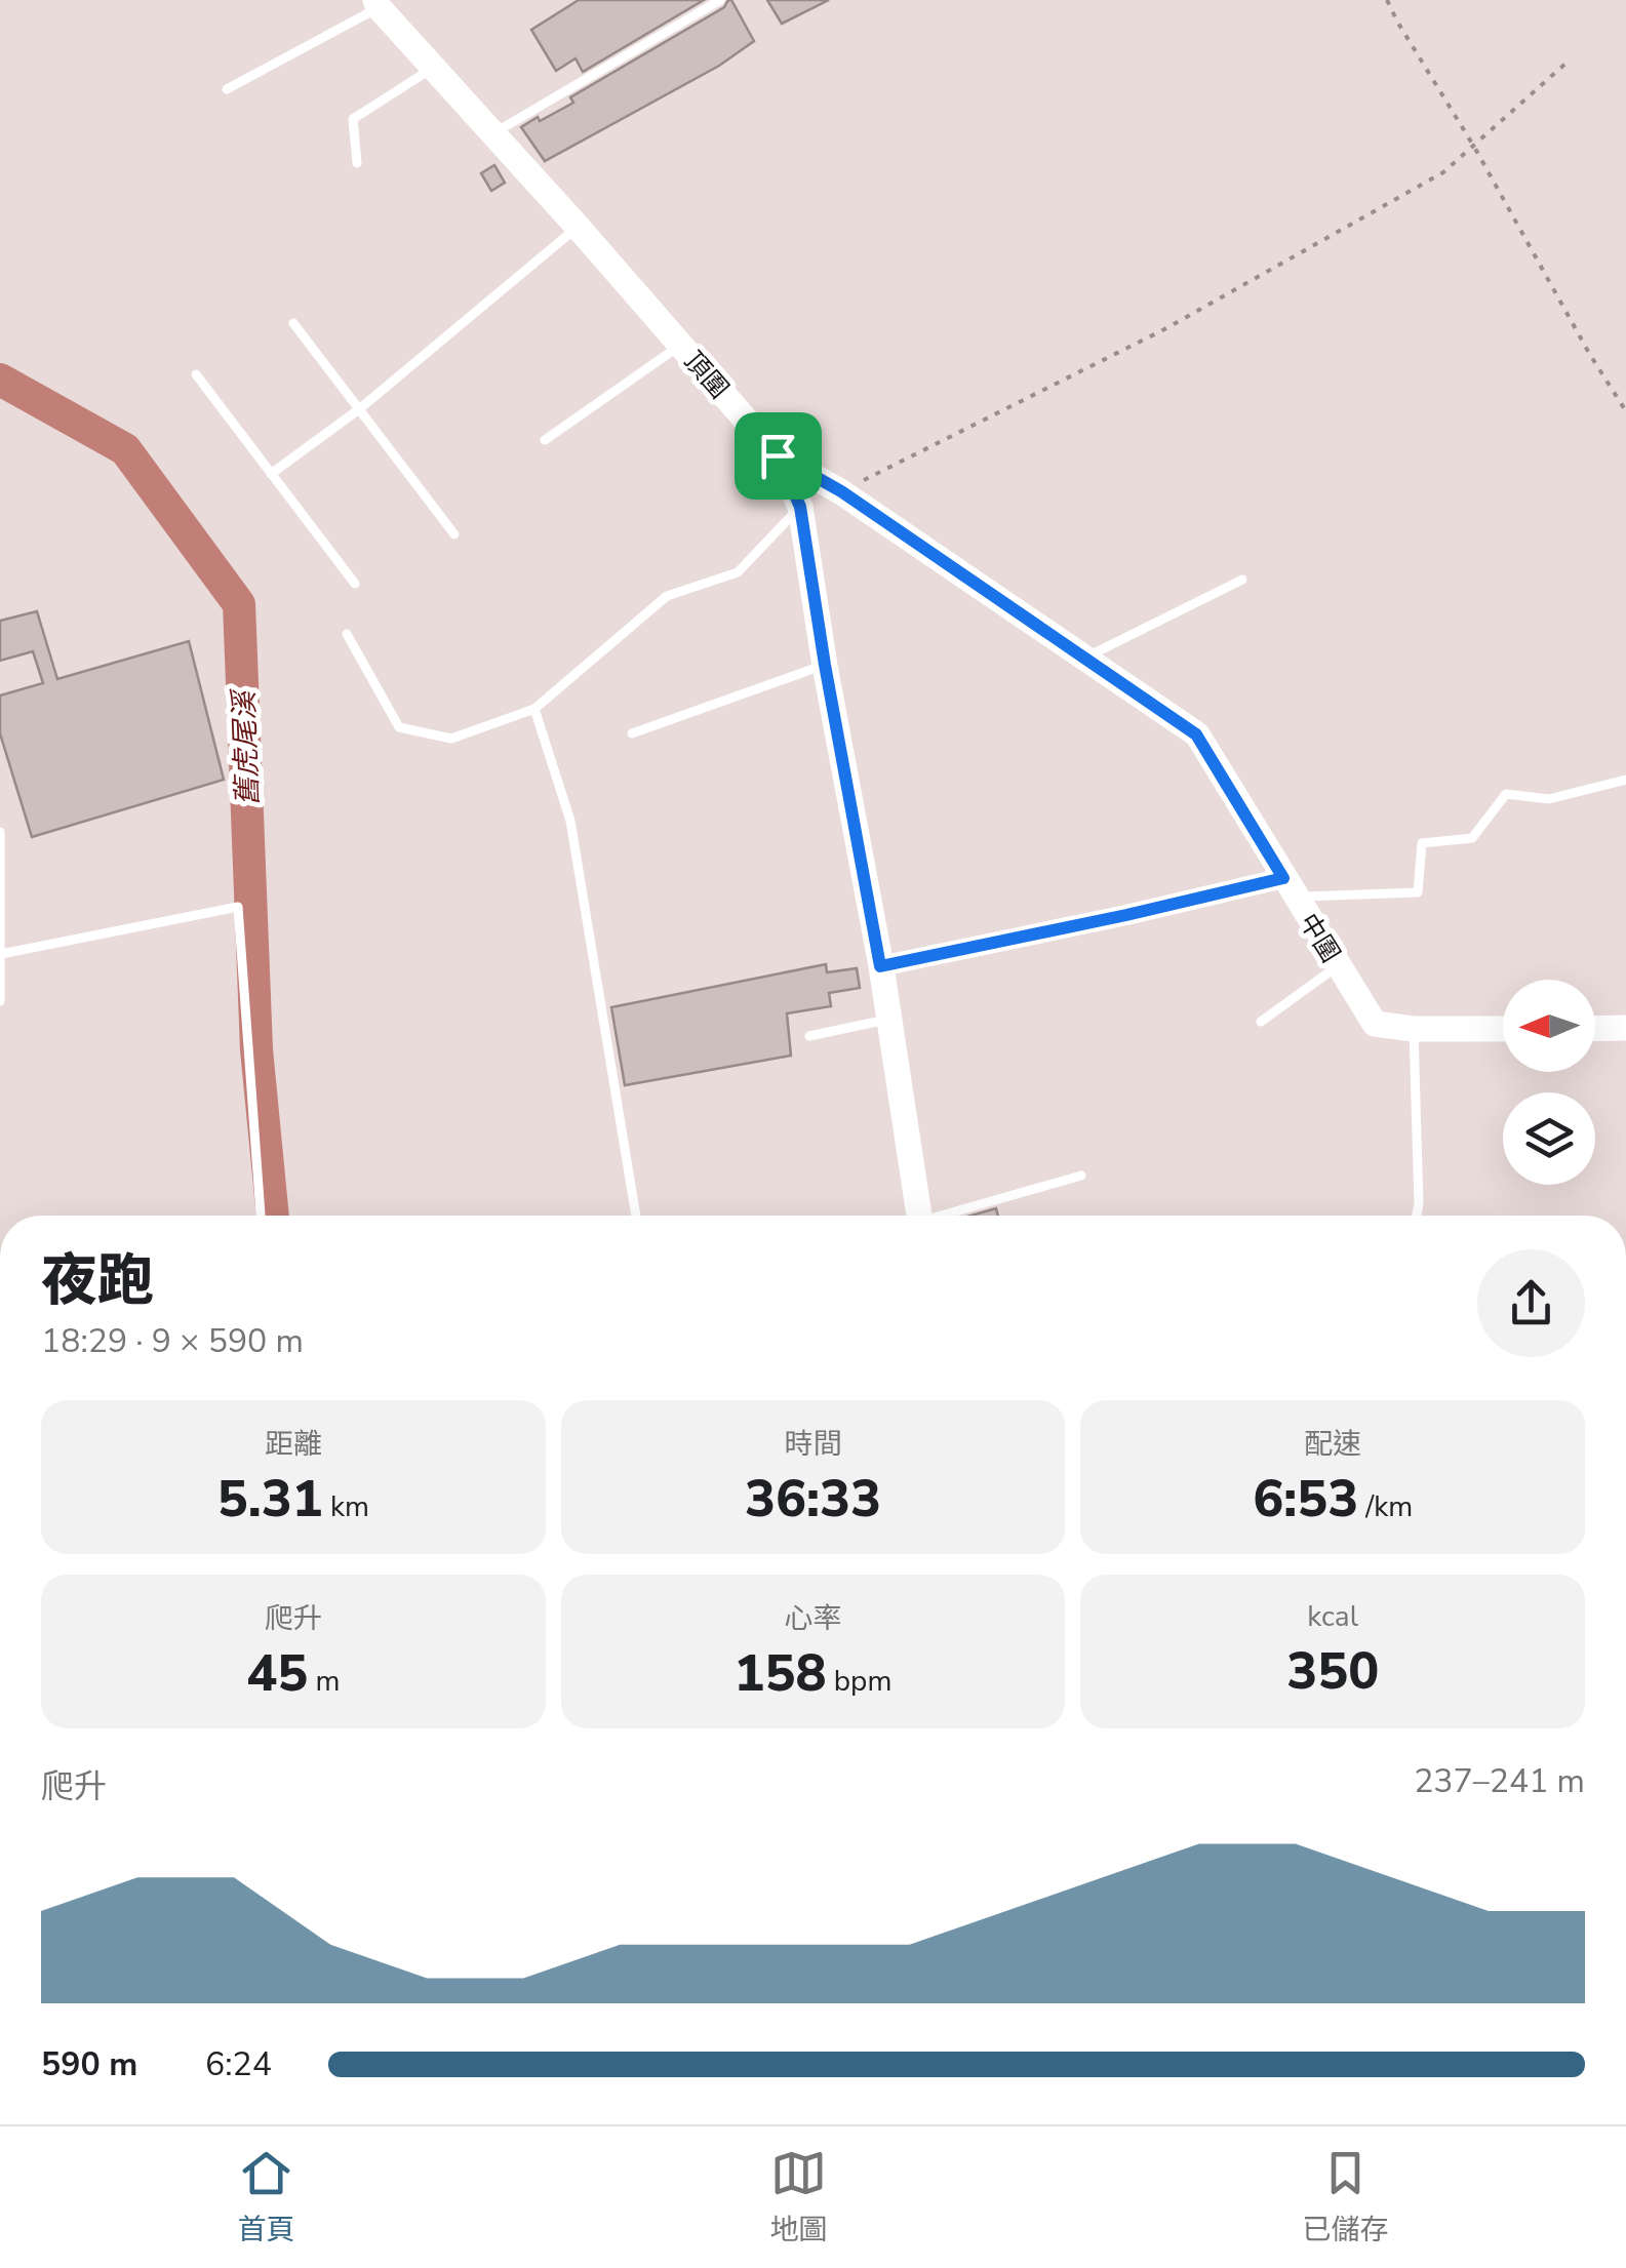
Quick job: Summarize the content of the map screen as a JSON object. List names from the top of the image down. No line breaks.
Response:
{"streets":{"street":["頂圍","中圍"]},"crossings":[["頂圍","中圍"]],"water":["舊虎尾溪"],"north":"left","page":{"heading":["夜跑","18:29 · 9 × 590 m"],"stats":[["距離","5.31 km"],["時間","36:33"],["配速","6:53 /km"],["爬升","45 m"],["心率","158 bpm"],["kcal","350"]],"chart":["爬升","237–241 m"],"list":[{"name":"590 m","note":"6:24"}],"tabs":["首頁","地圖","已儲存"]}}
